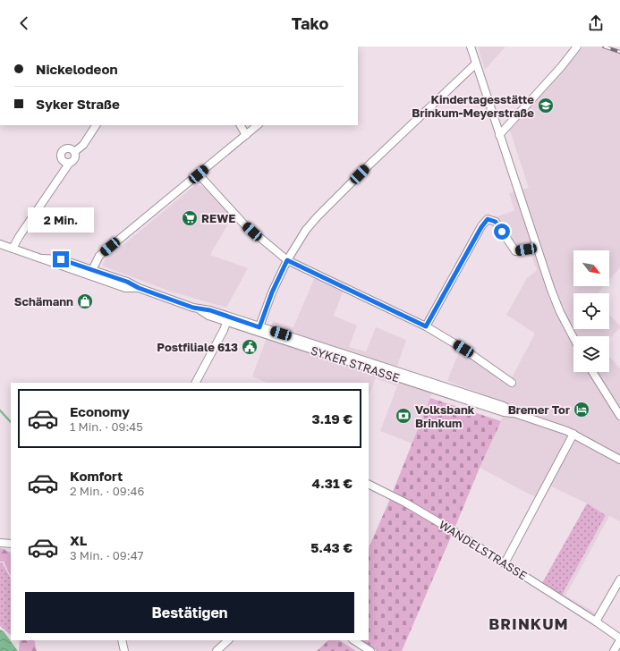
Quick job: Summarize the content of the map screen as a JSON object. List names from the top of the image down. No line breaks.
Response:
{"streets":{"street":["SYKER STRASSE","WANDELSTRASSE"]},"districts":["BRINKUM"],"places":{"school or university":["Kindertagesstätte Brinkum-Meyerstraße"],"supermarket":["REWE"],"shop":["Schämann"],"public building":["Postfiliale 613"],"hotel":["Bremer Tor"],"bank":["Volksbank Brinkum"]},"north":"bottom right","page":{"header":"Tako","banner":["Nickelodeon","Syker Straße"],"bubble":"2 Min.","list":[{"name":"Economy","note":"1 Min. · 09:45","value":"3.19 €"},{"name":"Komfort","note":"2 Min. · 09:46","value":"4.31 €"},{"name":"XL","note":"3 Min. · 09:47","value":"5.43 €"}],"buttons":"Bestätigen"}}
